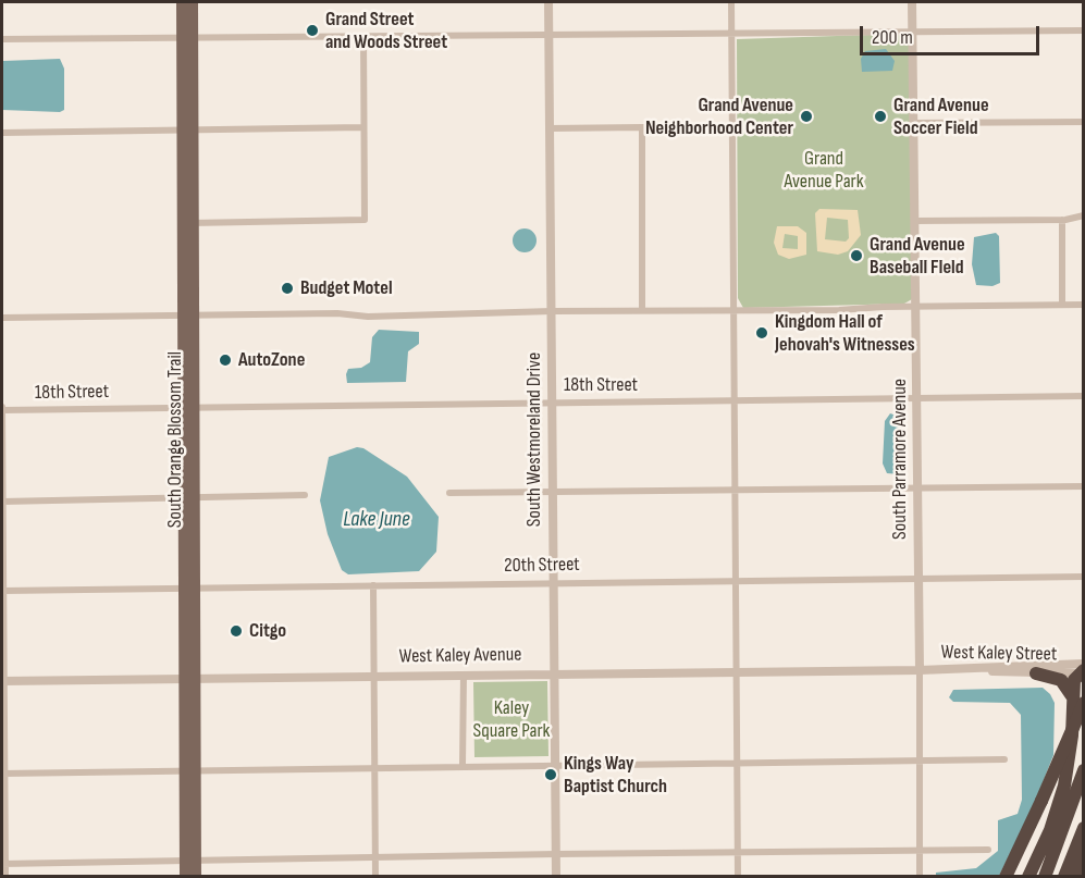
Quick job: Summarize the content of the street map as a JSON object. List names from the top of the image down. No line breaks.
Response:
{"streets":{"main road":["South Orange Blossom Trail"],"street":["18th Street","South Westmoreland Drive","South Parramore Avenue","20th Street","West Kaley Street","West Kaley Avenue"]},"crossings":[["18th Street","South Orange Blossom Trail"],["18th Street","South Westmoreland Drive"],["18th Street","South Parramore Avenue"],["South Orange Blossom Trail","20th Street"],["South Orange Blossom Trail","West Kaley Avenue"],["South Westmoreland Drive","20th Street"],["South Westmoreland Drive","West Kaley Avenue"],["South Parramore Avenue","20th Street"],["South Parramore Avenue","West Kaley Street"],["South Parramore Avenue","West Kaley Avenue"],["West Kaley Street","West Kaley Avenue"]],"water":["Lake June"],"parks":["Grand Avenue Park","Kaley Square Park"],"places":["Grand Street and Woods Street","Grand Avenue Neighborhood Center","Grand Avenue Soccer Field","Grand Avenue Baseball FIeld","Budget Motel","Kingdom Hall of Jehovah's Witnesses","AutoZone","Citgo","Kings Way Baptist Church"],"scale_bar":"200 m"}
